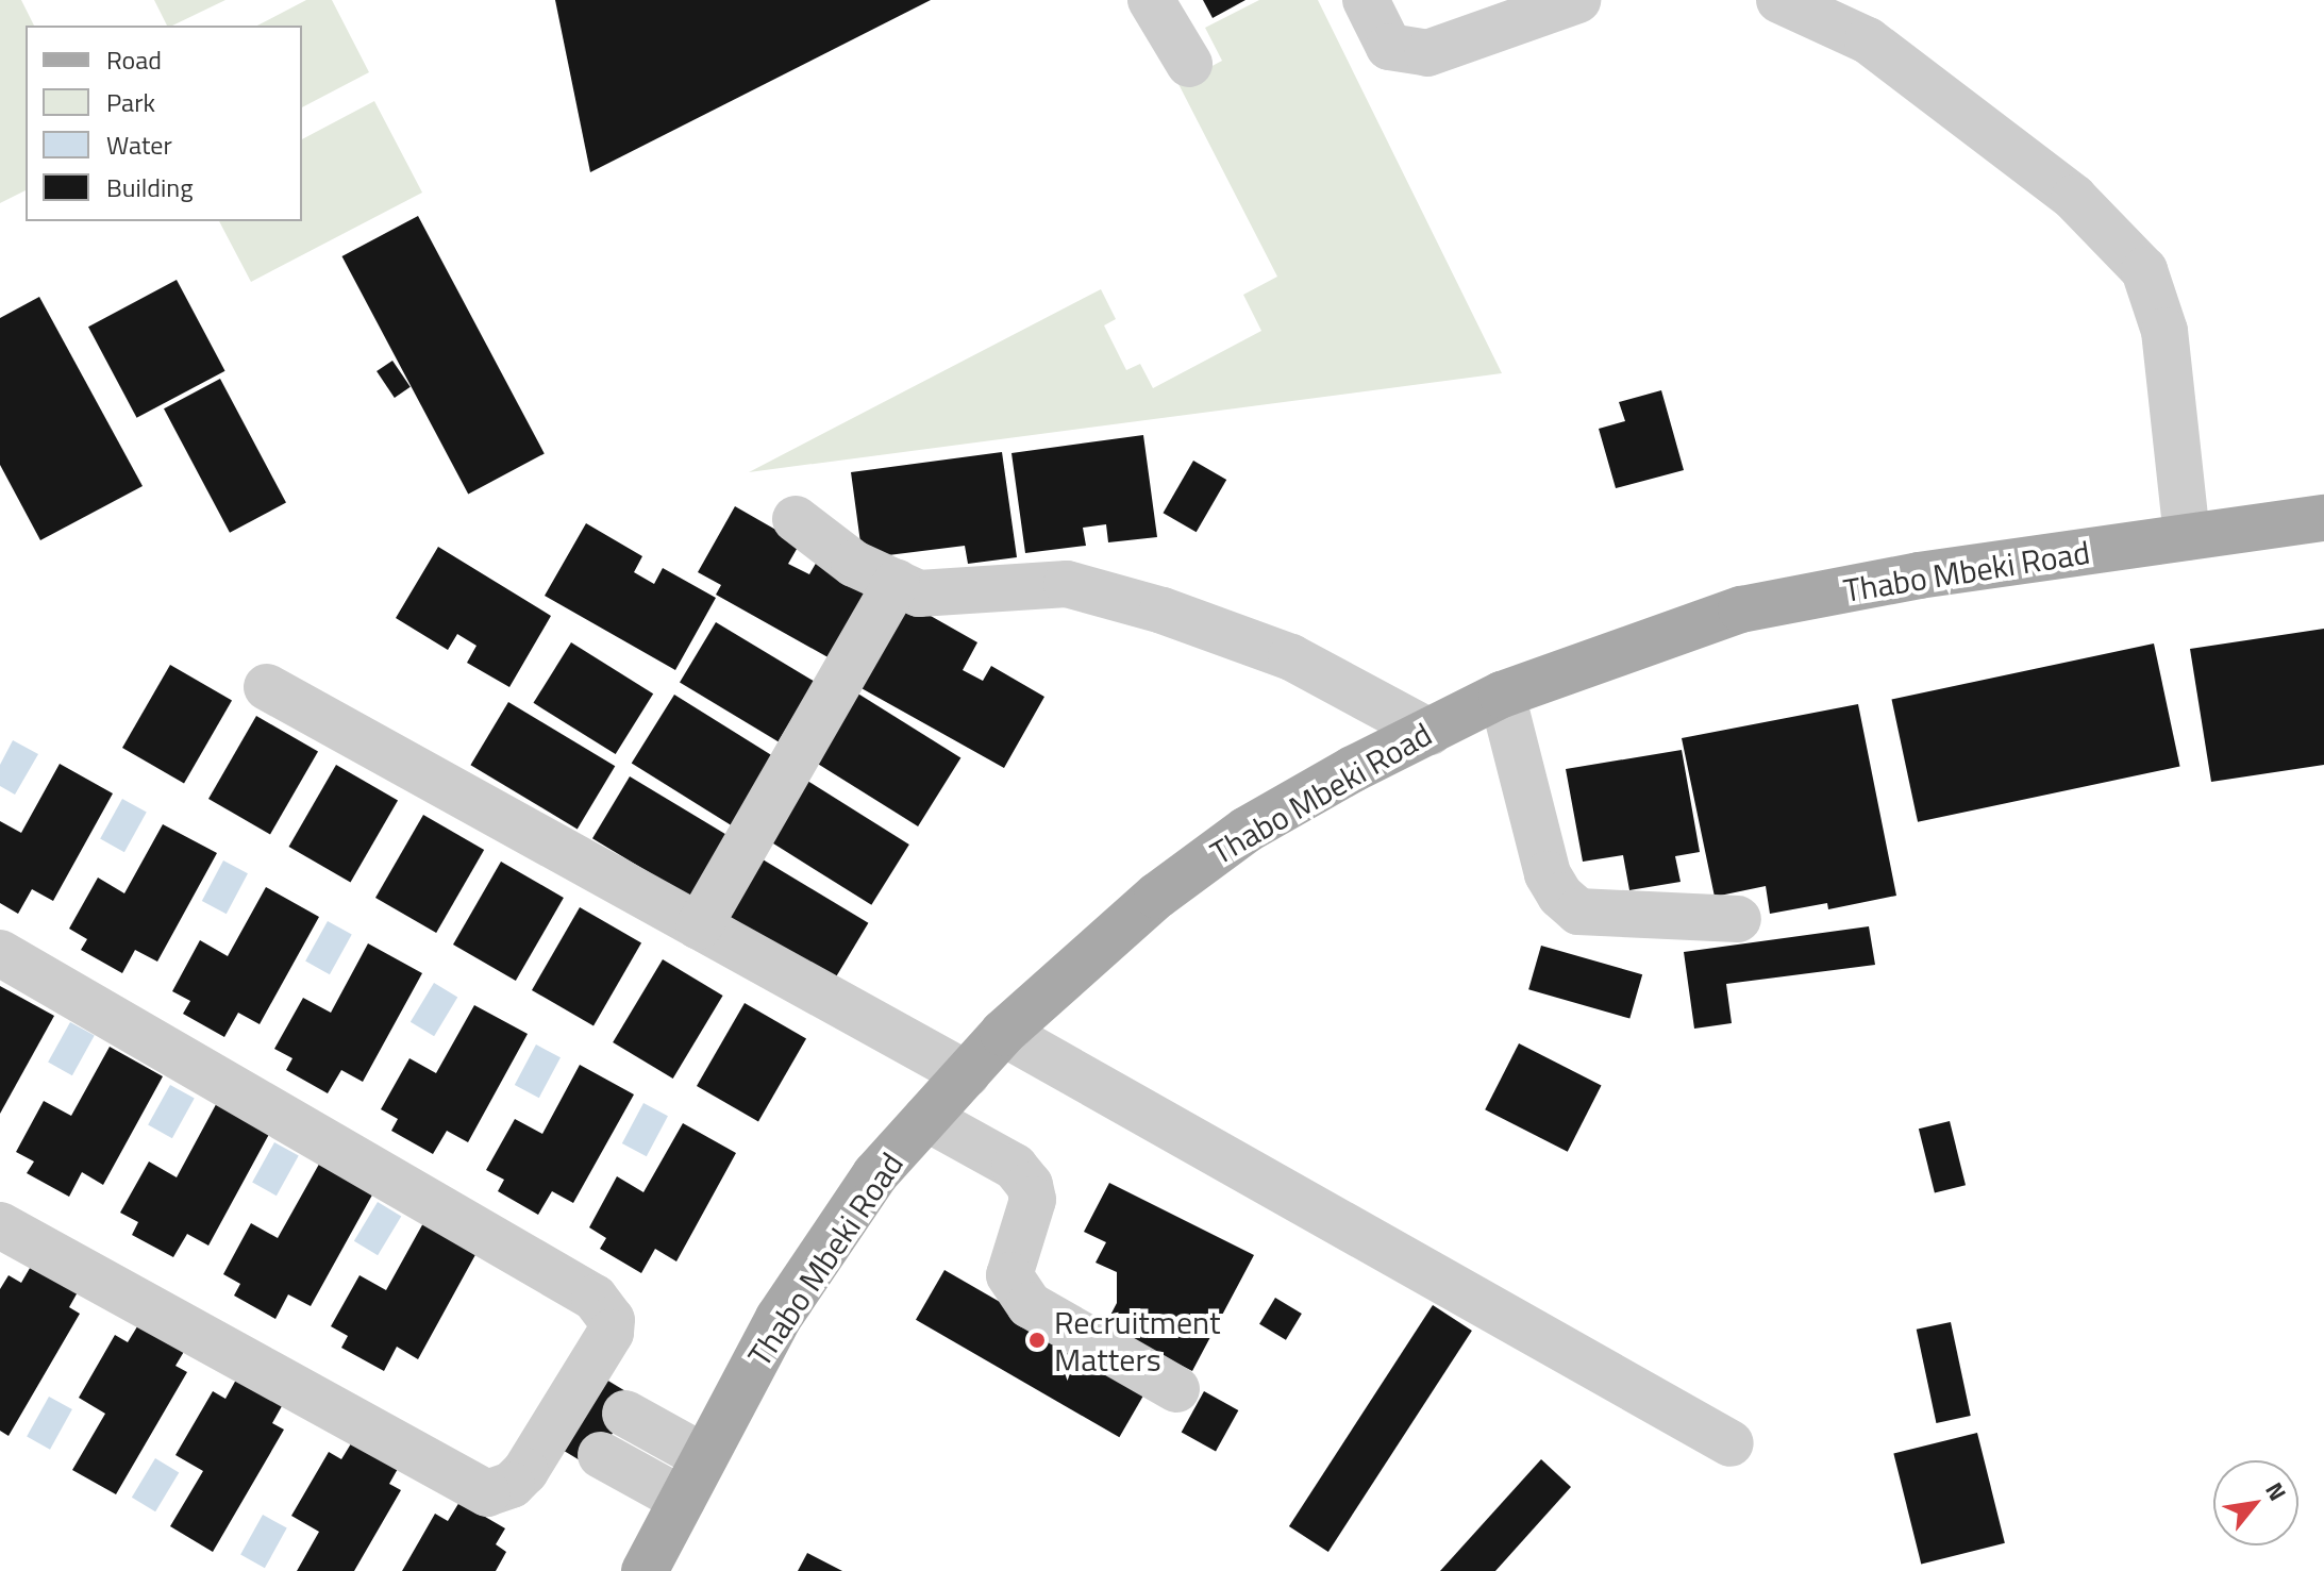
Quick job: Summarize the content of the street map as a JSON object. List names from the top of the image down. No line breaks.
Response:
{"streets":{"main road":["Thabo Mbeki Road"]},"places":["Recruitment Matters"],"legend":["Road","Park","Water","Building"],"north":"top right"}
